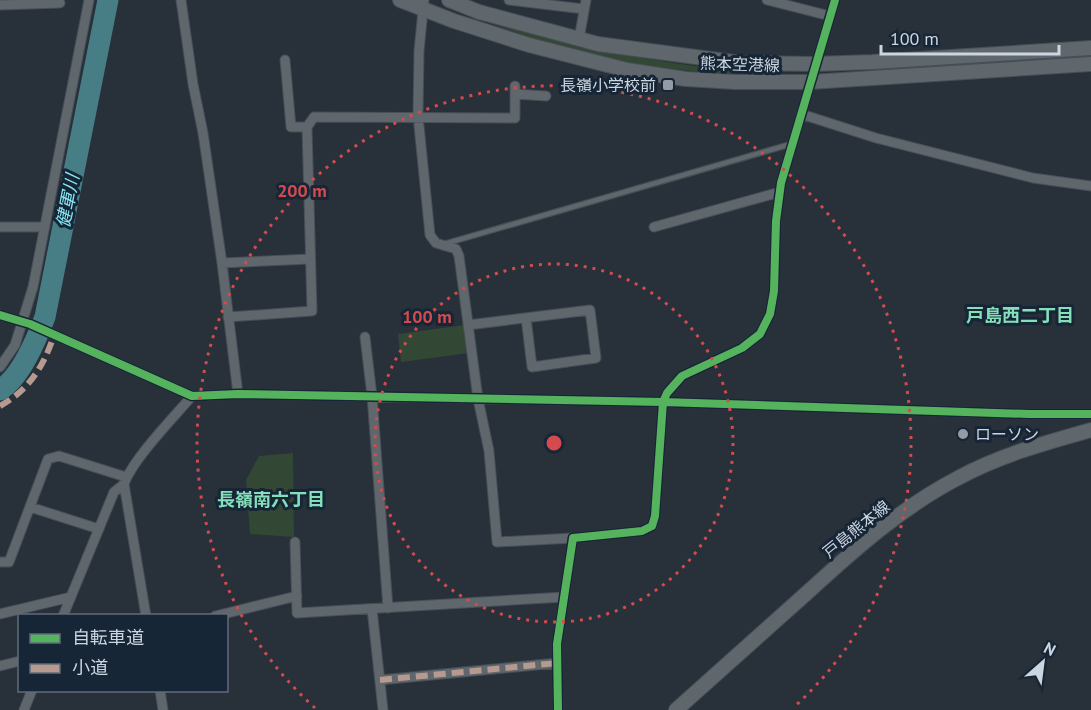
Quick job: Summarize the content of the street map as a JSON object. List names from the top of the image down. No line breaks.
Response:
{"streets":{"main road":["熊本空港線","戸島熊本線"]},"districts":["戸島西二丁目","長嶺南六丁目"],"water":["健軍川"],"places":{"transit":["長嶺小学校前"],"other":["ローソン"]},"legend":["自転車道","小道"],"scale_bar":"100 m","north":"top right","rings":["200 m","100 m"]}
